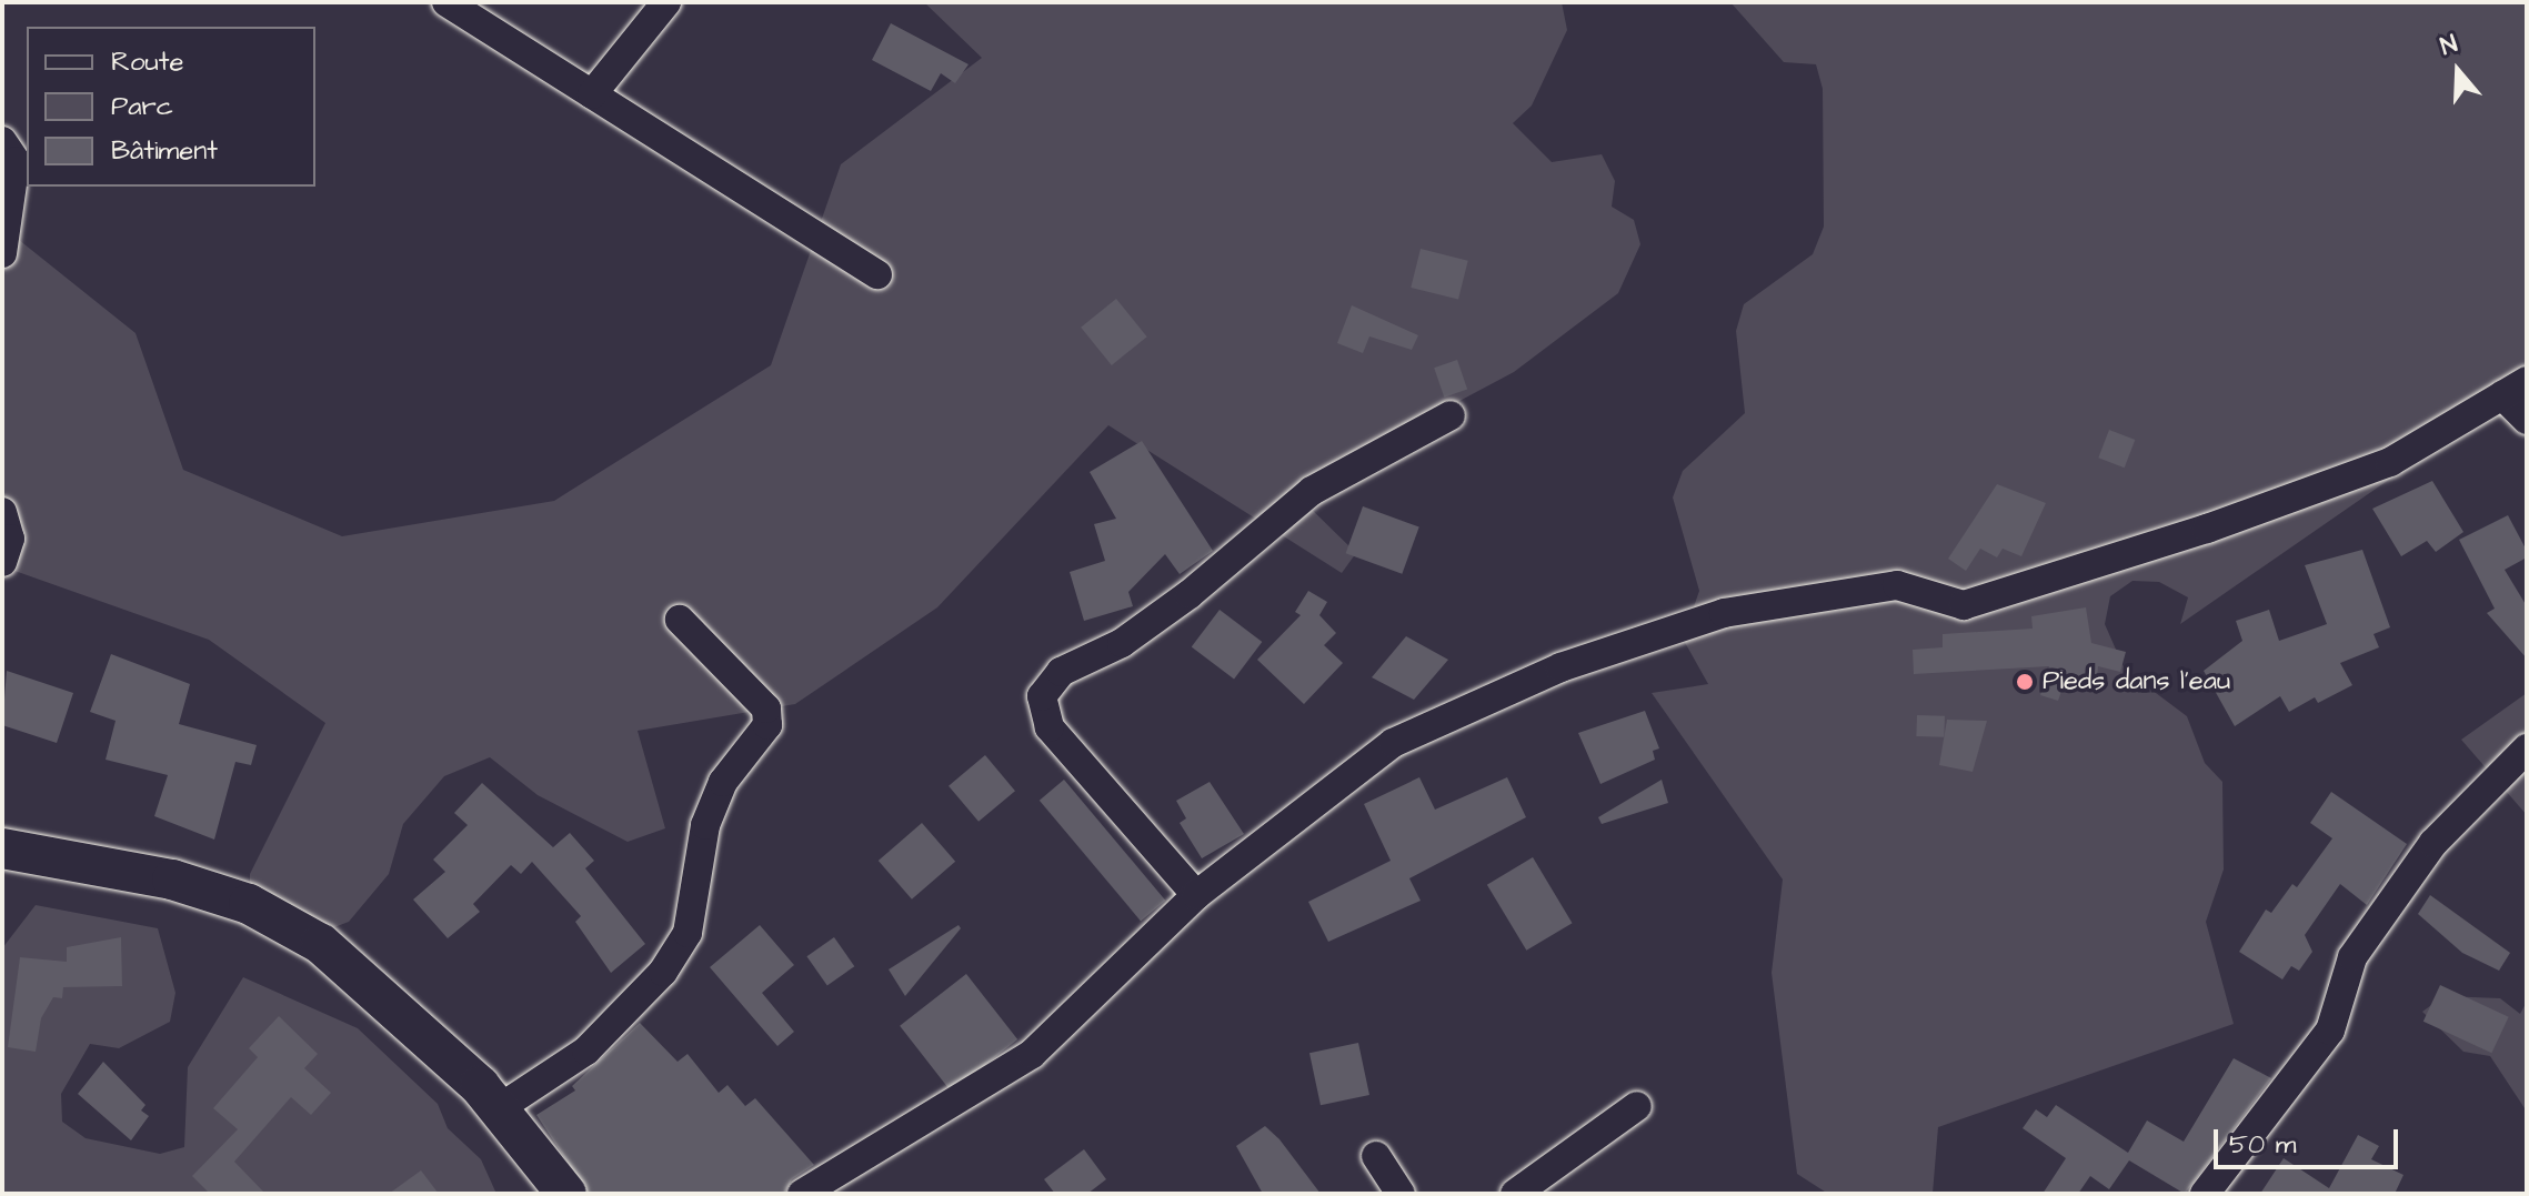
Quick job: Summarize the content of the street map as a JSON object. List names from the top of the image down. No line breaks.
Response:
{"places":["Pieds dans l'eau"],"legend":["Route","Parc","Bâtiment"],"scale_bar":"50 m","north":"top"}
